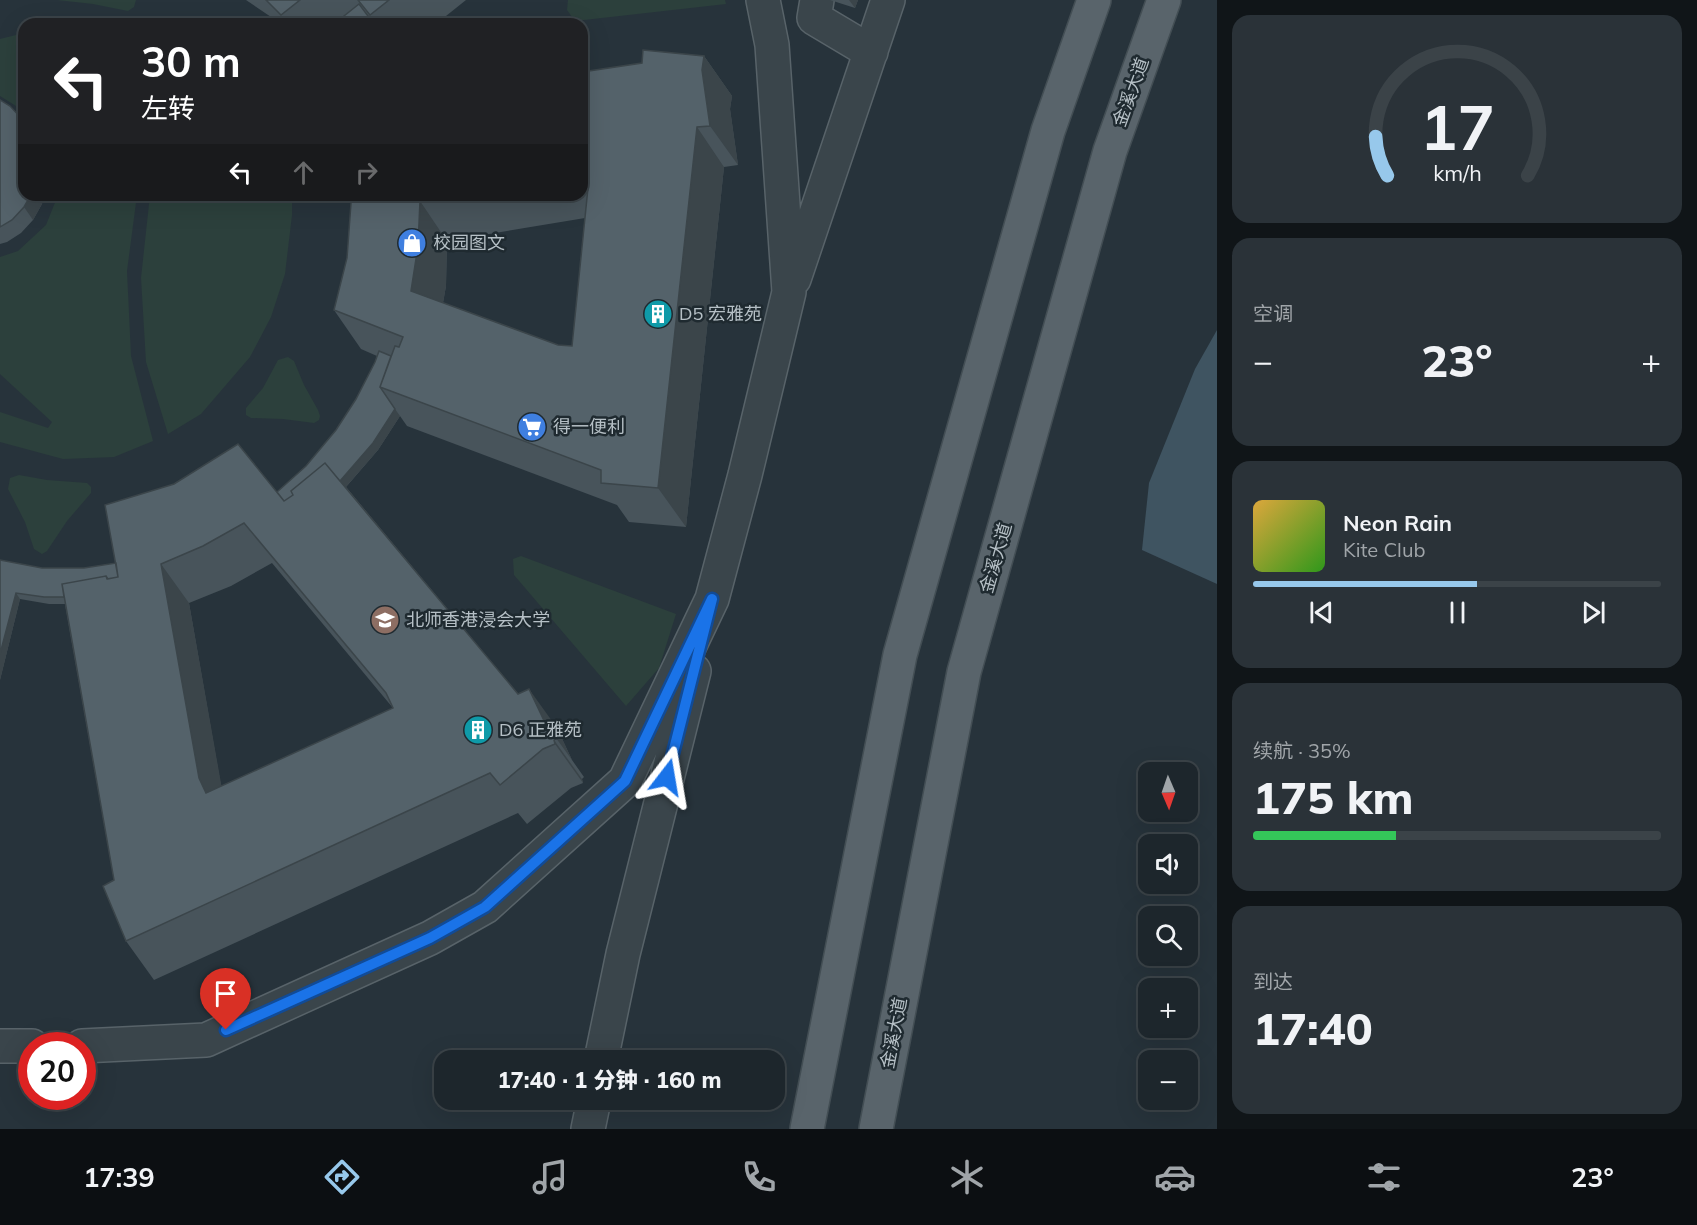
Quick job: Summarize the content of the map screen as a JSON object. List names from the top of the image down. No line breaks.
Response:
{"streets":{"main road":["金溪大道"]},"places":{"shop":["校园图文"],"building":["D5 宏雅苑","D6 正雅苑"],"supermarket":["得一便利"],"school or university":["北师香港浸会大学"]},"north":"bottom","page":{"turn":["30 m","左转"],"tile":["空调",["续航 · 35%","175 km"],["到达","17:40"]],"heat":["−","23°","+"],"song":["Neon Rain","Kite Club"],"map_buttons":["+","−"],"limit":"20","trip":"17:40 · 1 分钟 · 160 m","tabs":["17:39","23°"],"gauge":["17","km/h"]}}
